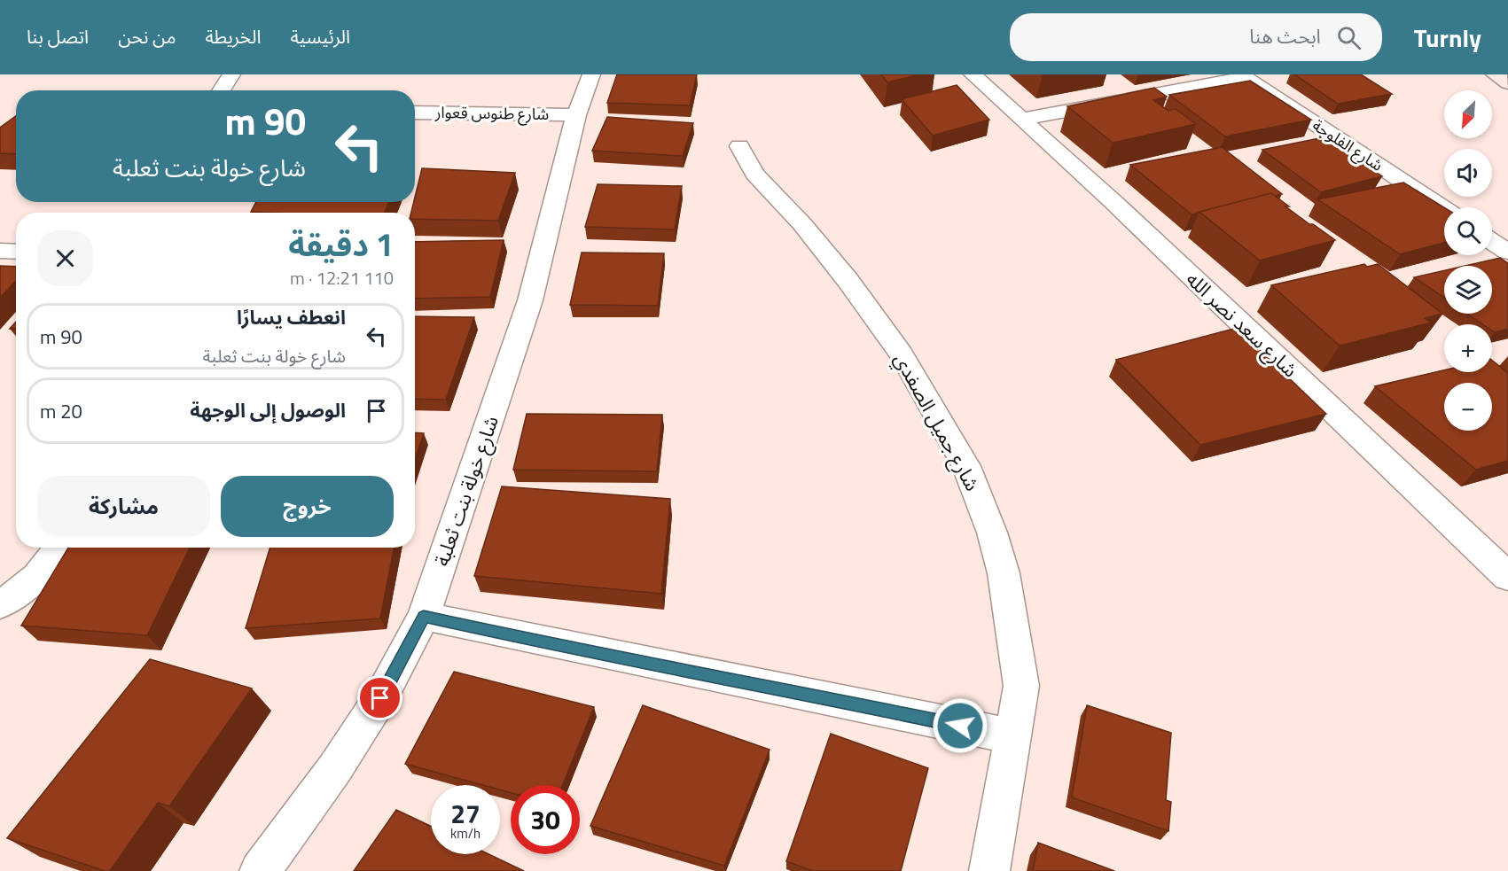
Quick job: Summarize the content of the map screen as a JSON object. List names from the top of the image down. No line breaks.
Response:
{"streets":{"street":["شارع طنوس قعوار","شارع الفلوجة","شارع سعد نصر الله","شارع جميل الصفدي","شارع خولة بنت ثعلبة"]},"crossings":[["شارع طنوس قعوار","شارع خولة بنت ثعلبة"]],"north":"bottom left","page":{"header":"Turnly","search":"ابحث هنا","nav":["الرئيسية","الخريطة","من نحن","اتصل بنا"],"map_buttons":["+","−"],"turn":["90 m","شارع خولة بنت ثعلبة"],"heading":["1 دقيقة","110 m · 12:21"],"list":[{"name":"انعطف يسارًا","note":"شارع خولة بنت ثعلبة","value":"90 m"},{"name":"الوصول إلى الوجهة","value":"20 m"}],"buttons":["خروج","مشاركة"],"speed":"27 km/h","limit":"30"}}
